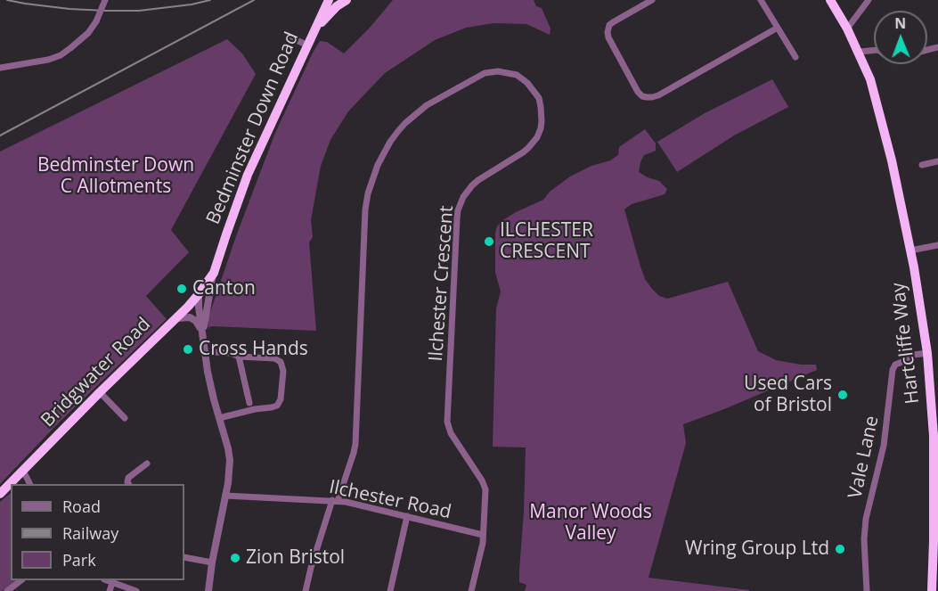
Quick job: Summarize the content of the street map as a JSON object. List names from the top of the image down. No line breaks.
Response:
{"streets":{"highway":["Bedminster Down Road","Hartcliffe Way","Bridgwater Road"],"street":["Ilchester Crescent","Vale Lane","Ilchester Road"]},"crossings":[["Bedminster Down Road","Bridgwater Road"],["Ilchester Crescent","Ilchester Road"],["Hartcliffe Way","Vale Lane"]],"parks":["Bedminster Down C Allotments","Manor Woods Valley"],"places":["ILCHESTER CRESCENT","Canton","Cross Hands","Used Cars of Bristol","Wring Group Ltd","Zion Bristol"],"legend":["Road","Railway","Park"],"north":"top"}
